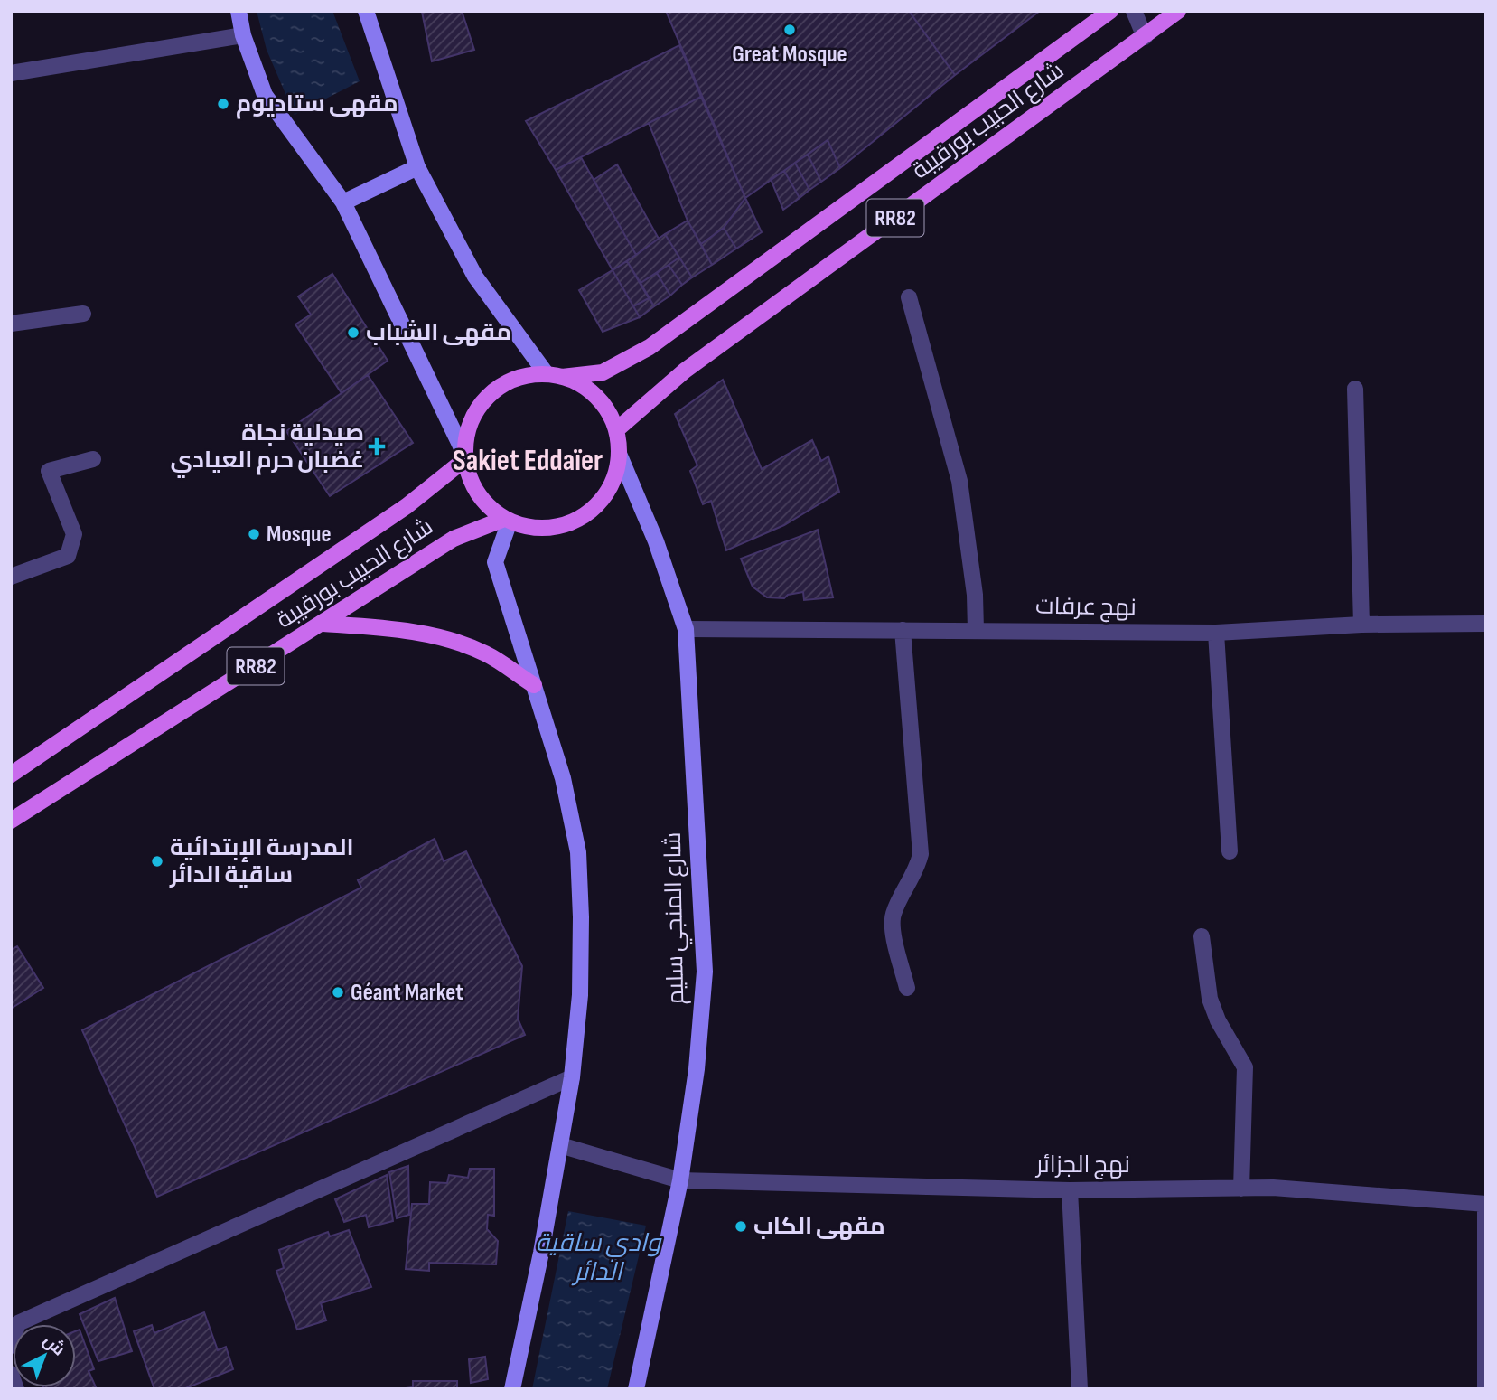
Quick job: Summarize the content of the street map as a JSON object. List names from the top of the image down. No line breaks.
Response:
{"streets":{"main road":["شارع الحبيب بورقيبة","RR82","شارع المنجي سليم"],"street":["نهج عرفات","نهج الجزائر"]},"crossings":[["شارع الحبيب بورقيبة","شارع المنجي سليم"],["نهج عرفات","شارع المنجي سليم"],["شارع المنجي سليم","نهج الجزائر"]],"districts":["Sakiet Eddaïer"],"water":["وادي ساقية الدائر"],"places":{"other":["Great Mosque","مقهى ستاديوم","مقهى الشباب","Mosque","المدرسة الإبتدائية ساقية الدائر","Géant Market","مقهى الكاب"],"health":["صيدلية نجاة غضبان حرم العيادي"]},"north":"top right"}
